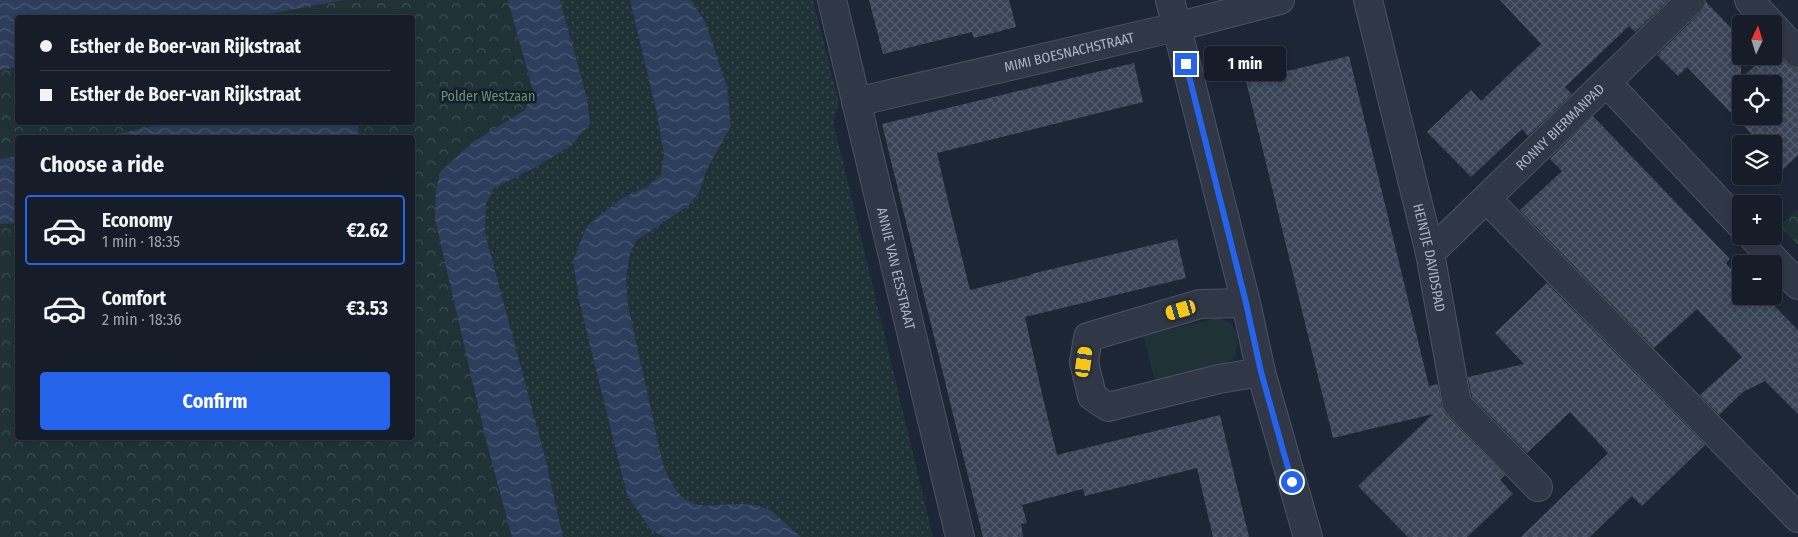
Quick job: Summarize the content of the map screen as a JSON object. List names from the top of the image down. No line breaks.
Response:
{"streets":{"street":["MIMI BOESNACHSTRAAT","RONNY BIERMANPAD","HEINTJE DAVIDSPAD","ANNIE VAN EESSTRAAT"]},"crossings":[["MIMI BOESNACHSTRAAT","ANNIE VAN EESSTRAAT"],["RONNY BIERMANPAD","HEINTJE DAVIDSPAD"]],"parks":["Polder Westzaan"],"north":"top","page":{"map_buttons":["+","−"],"banner":["Esther de Boer-van Rijkstraat","Esther de Boer-van Rijkstraat"],"bubble":"1 min","heading":"Choose a ride","list":[{"name":"Economy","note":"1 min · 18:35","value":"€2.62"},{"name":"Comfort","note":"2 min · 18:36","value":"€3.53"}],"buttons":"Confirm"}}
